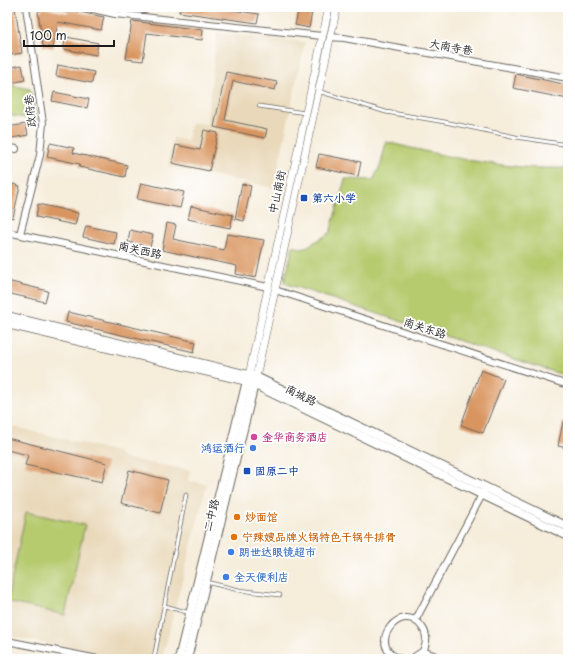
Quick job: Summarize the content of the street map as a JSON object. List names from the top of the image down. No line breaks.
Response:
{"streets":{"main road":["南城路","二中路"],"street":["大南寺巷","政府巷","中山南街","南关西路","南关东路"]},"crossings":[["大南寺巷","中山南街"],["政府巷","南关西路"],["中山南街","南关西路"],["中山南街","南关东路"],["中山南街","南城路"],["中山南街","二中路"],["南关西路","南关东路"],["南城路","二中路"]],"places":{"transit":["第六小学","固原二中"],"other":["金华商务酒店","鸿运酒行","炒面馆","宁辣嫂品牌火锅特色干锅牛排骨","朗世达眼镜超市","全天便利店"]},"scale_bar":"100 m"}
